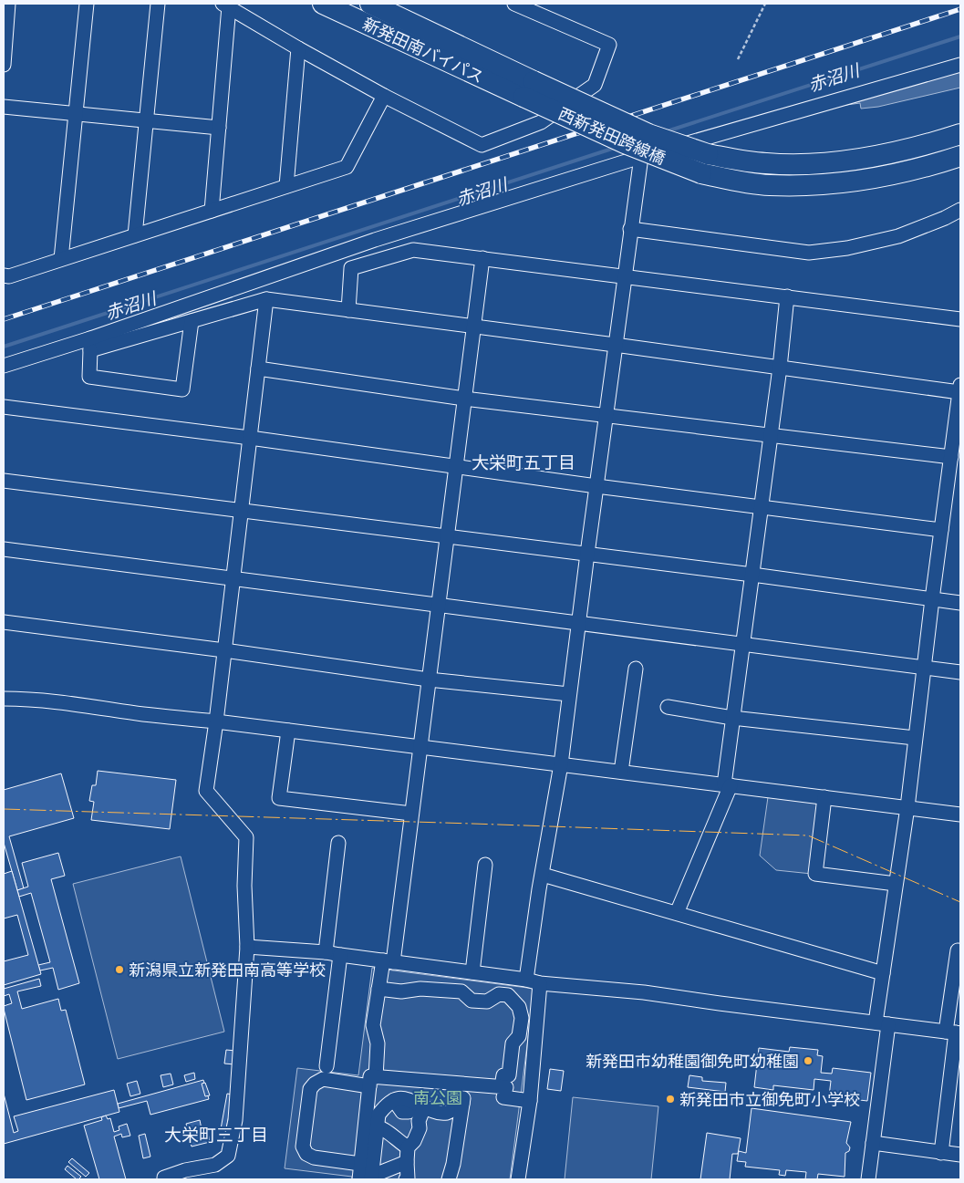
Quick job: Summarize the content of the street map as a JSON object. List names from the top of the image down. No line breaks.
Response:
{"streets":{"highway":["新発田南バイパス","西新発田跨線橋"]},"crossings":[["新発田南バイパス","西新発田跨線橋"]],"districts":["大栄町五丁目","大栄町三丁目"],"water":["赤沼川"],"parks":["南公園"],"places":["新潟県立新発田南高等学校","新発田市幼稚園御免町幼稚園","新発田市立御免町小学校"]}
